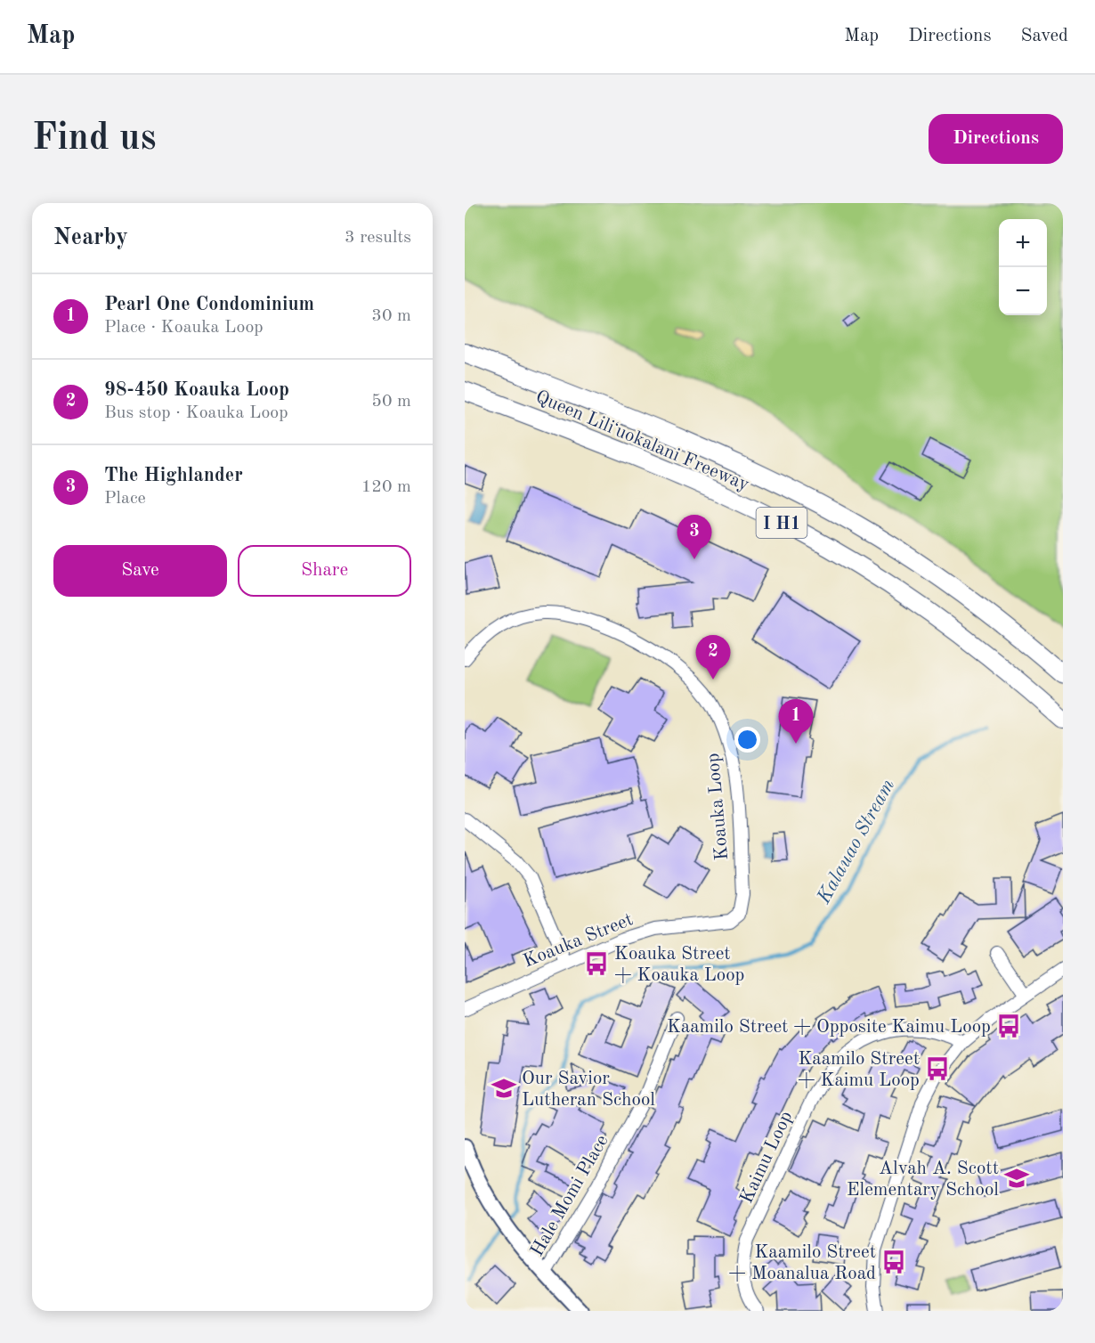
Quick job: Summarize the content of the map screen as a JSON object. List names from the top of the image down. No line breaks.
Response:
{"streets":{"highway":["Queen Liliʻuokalani Freeway","I H1"],"street":["Koauka Loop","Koauka Street","Kaimu Loop","Hale Momi Place"]},"crossings":[["Koauka Loop","Koauka Street"]],"water":["Kalauao Stream"],"places":{"bus stop":["Koauka Street + Koauka Loop","Kaamilo Street + Opposite Kaimu Loop","Kaamilo Street + Kaimu Loop","Kaamilo Street + Moanalua Road"],"school or university":["Our Savior Lutheran School","Alvah A. Scott Elementary School"]},"page":{"header":"Map","nav":["Map","Directions","Saved"],"buttons":["Directions",["Save","Share"]],"title":"Find us","heading":["Nearby","3 results"],"map_buttons":["+","−"],"list":[{"mark":"1","name":"Pearl One Condominium","note":"Place · Koauka Loop","value":"30 m"},{"mark":"2","name":"98-450 Koauka Loop","note":"Bus stop · Koauka Loop","value":"50 m"},{"mark":"3","name":"The Highlander","note":"Place","value":"120 m"}],"pins":["3","2","1"]}}
